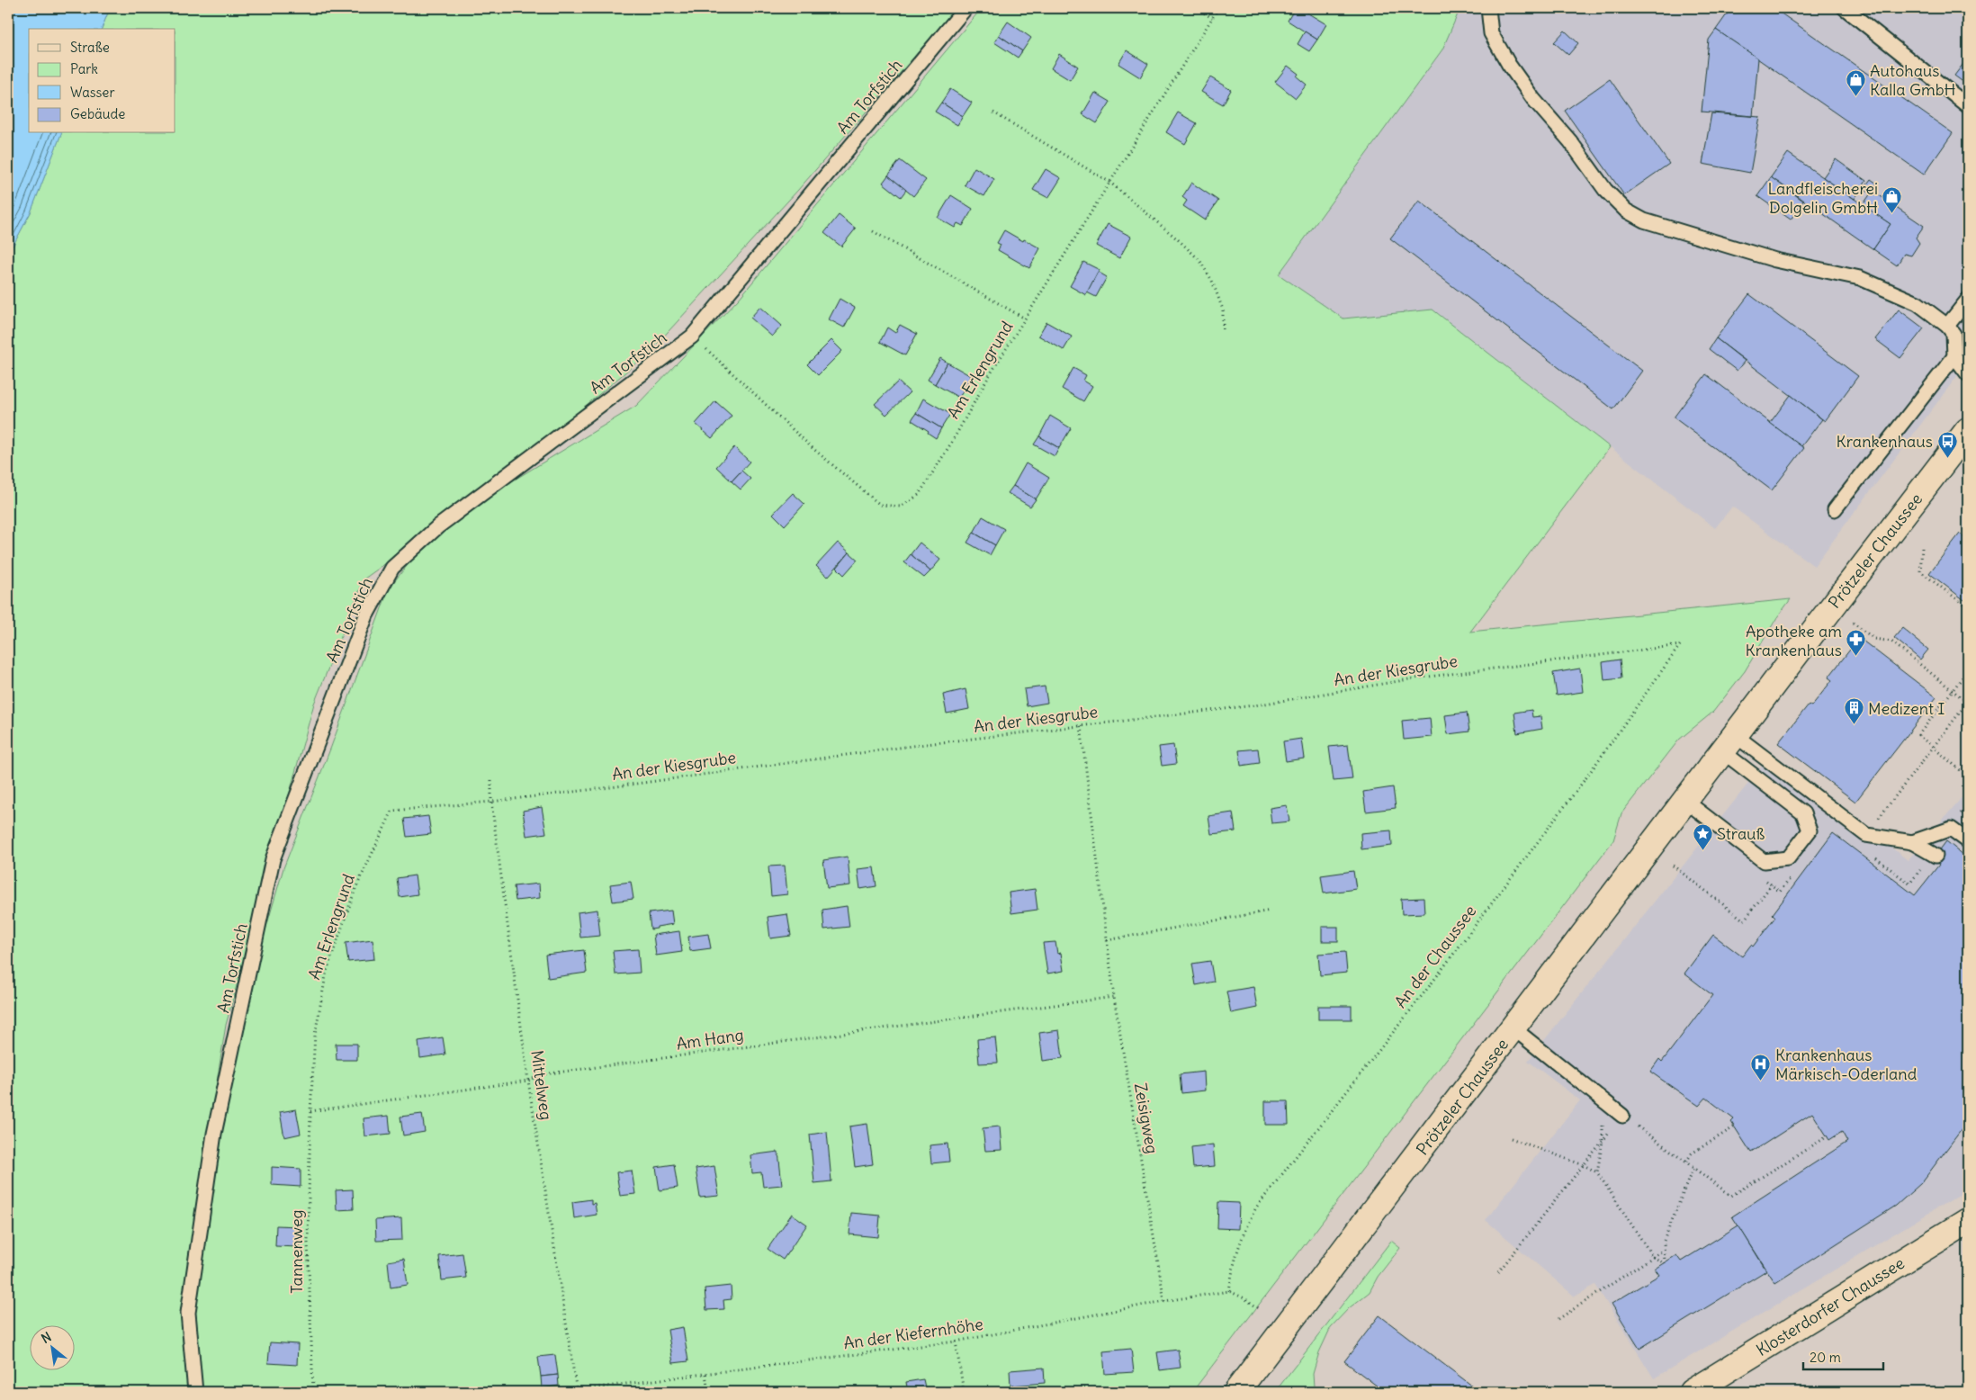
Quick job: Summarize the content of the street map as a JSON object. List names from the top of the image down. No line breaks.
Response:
{"streets":{"main road":["Prötzeler Chaussee","Klosterdorfer Chaussee"],"lane":["Am Torfstich"],"path":["Am Erlengrund","An der Kiesgrube","An der Chaussee","Am Hang","Mittelweg","Zeisigweg","Tannenweg","An der Kiefernhöhe"]},"crossings":[["Am Torfstich","Am Erlengrund"],["Am Erlengrund","An der Kiesgrube"],["Am Erlengrund","Am Hang"],["Am Erlengrund","Tannenweg"],["An der Kiesgrube","An der Chaussee"],["An der Kiesgrube","Mittelweg"],["An der Kiesgrube","Zeisigweg"],["An der Chaussee","An der Kiefernhöhe"],["Am Hang","Mittelweg"],["Am Hang","Zeisigweg"],["Am Hang","Tannenweg"],["Mittelweg","An der Kiefernhöhe"],["Zeisigweg","An der Kiefernhöhe"]],"places":{"shop":["Autohaus Kalla GmbH","Landfleischerei Dolgelin GmbH"],"bus stop":["Krankenhaus"],"pharmacy":["Apotheke am Krankenhaus"],"building":["Medizent I"],"place":["Strauß"],"hospital":["Krankenhaus Märkisch-Oderland"]},"legend":["Straße","Park","Wasser","Gebäude"],"scale_bar":"20 m","north":"top left"}
